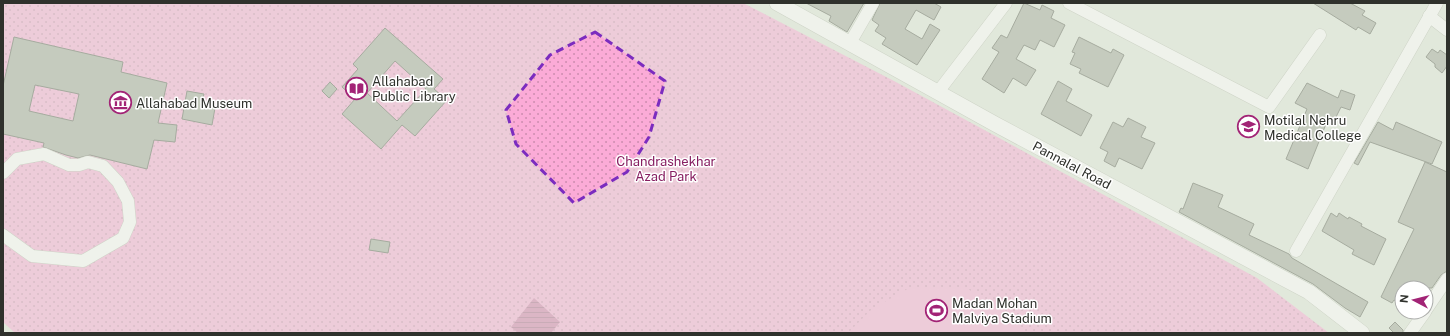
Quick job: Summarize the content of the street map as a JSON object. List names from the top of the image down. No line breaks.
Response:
{"streets":{"street":["Pannalal Road"]},"parks":["Chandrashekhar Azad Park"],"places":{"library":["Allahabad Public Library"],"museum":["Allahabad Museum"],"school or university":["Motilal Nehru Medical College"],"sports":["Madan Mohan Malviya Stadium"]},"north":"left"}
